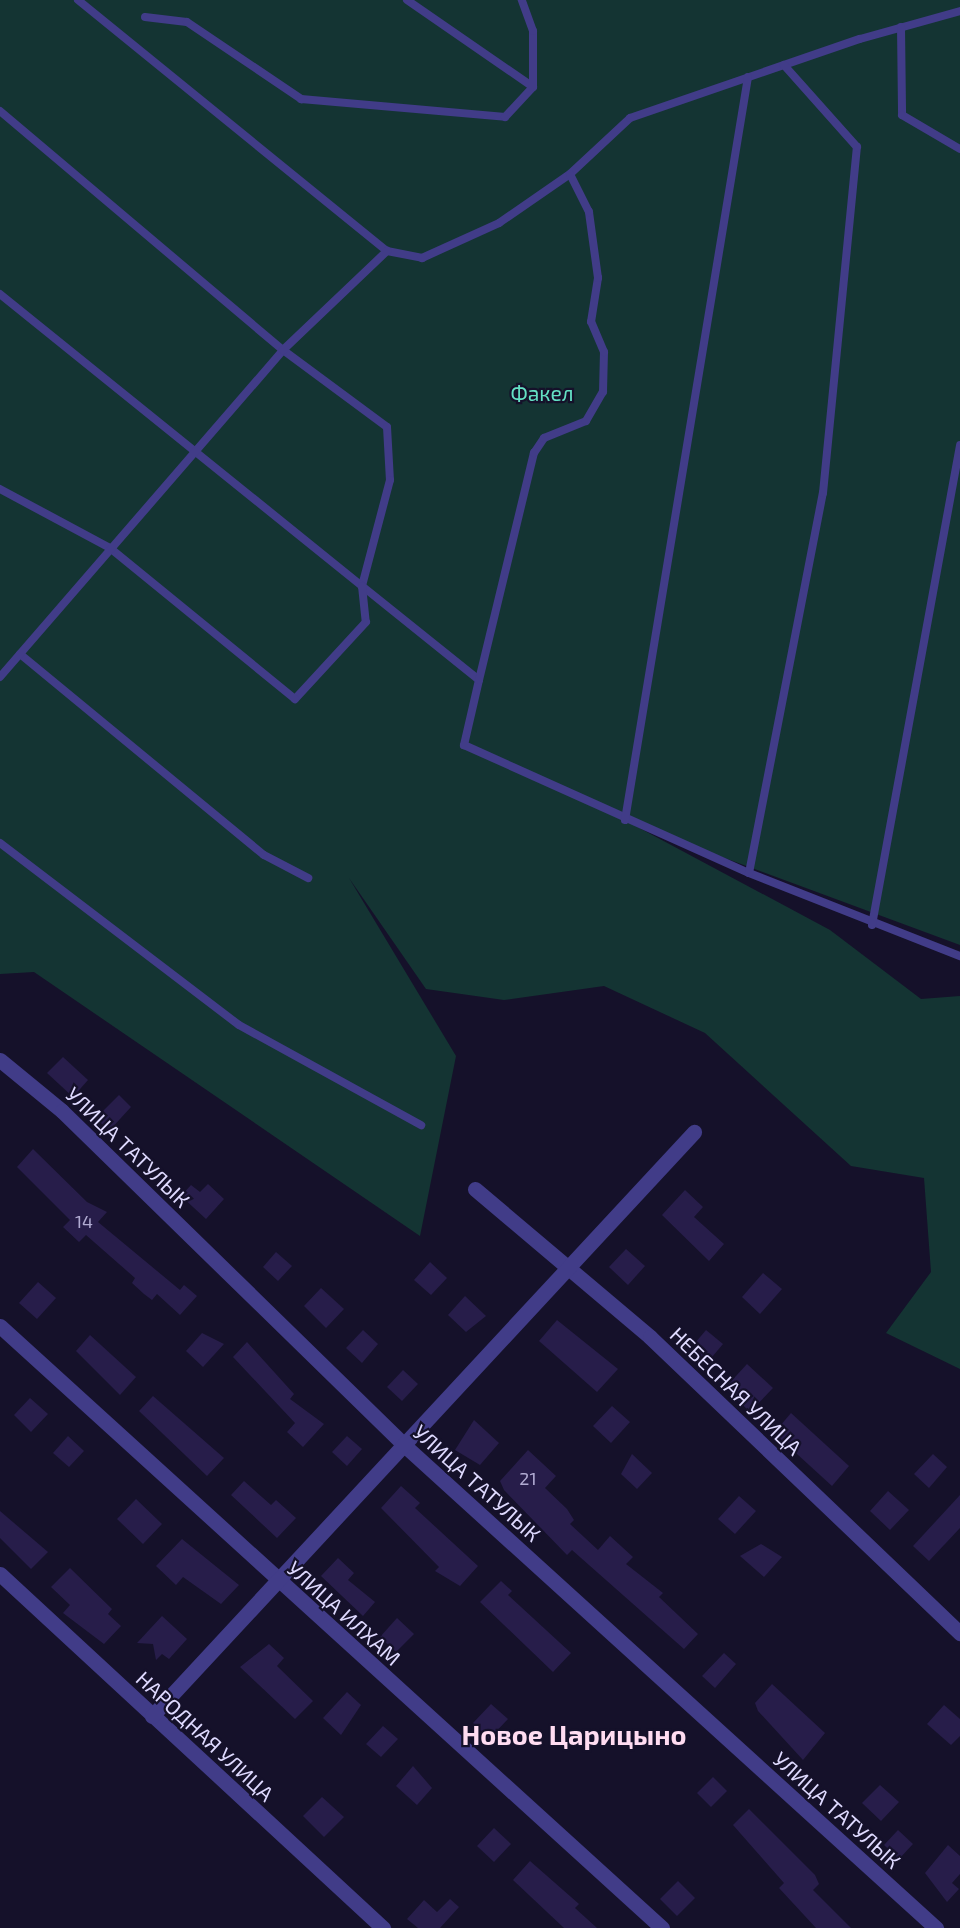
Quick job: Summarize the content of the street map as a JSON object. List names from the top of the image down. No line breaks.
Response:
{"streets":{"street":["УЛИЦА ТАТУЛЫК","НЕБЕСНАЯ УЛИЦА","УЛИЦА ИЛХАМ","НАРОДНАЯ УЛИЦА"]},"districts":["Новое Царицыно"],"parks":["Факел"],"house_numbers":["14","21"]}
